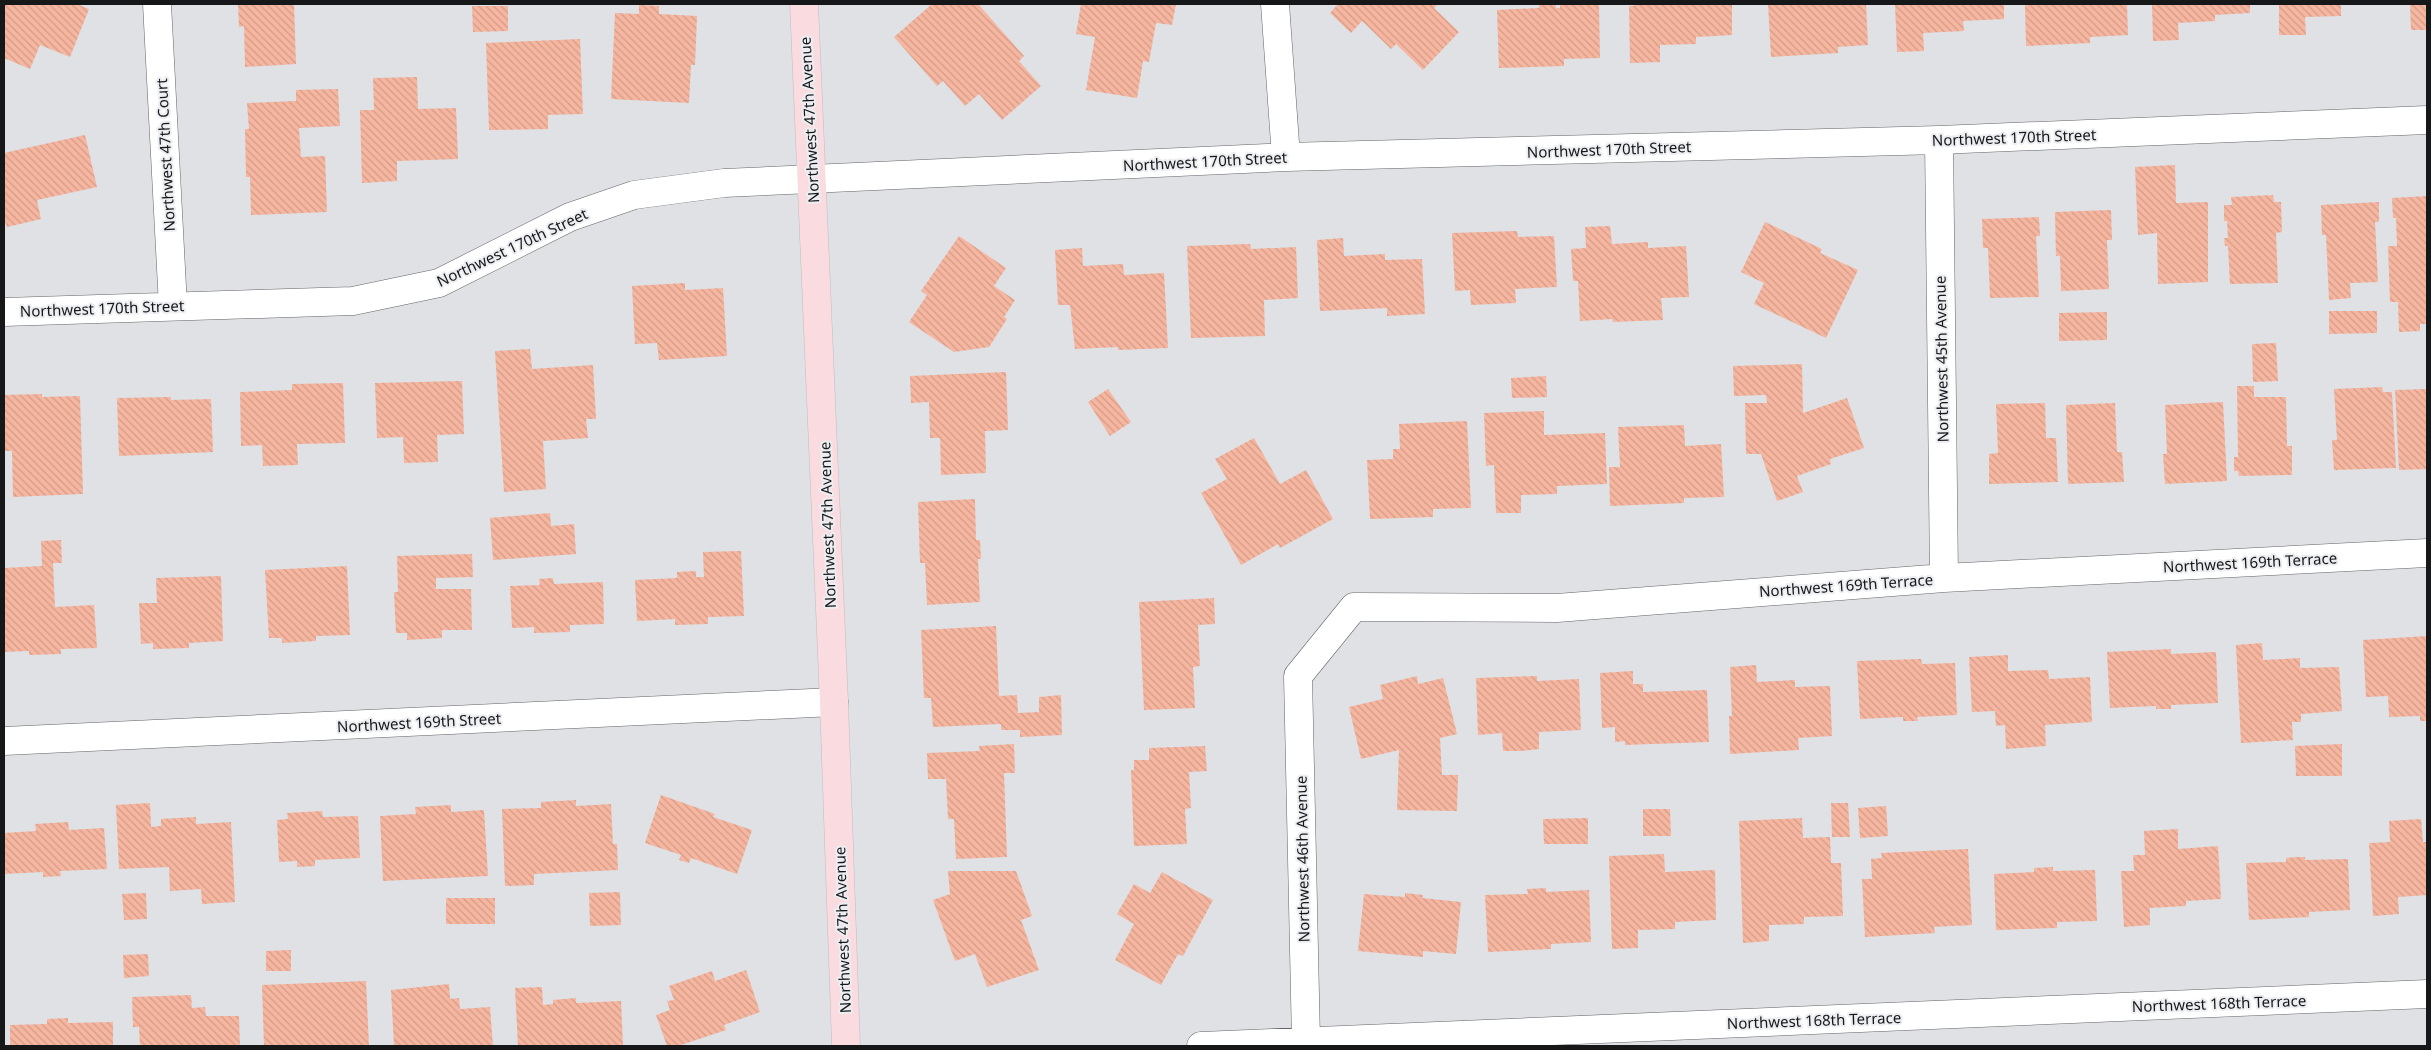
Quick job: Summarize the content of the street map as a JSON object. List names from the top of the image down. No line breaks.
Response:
{"streets":{"main road":["Northwest 47th Avenue"],"street":["Northwest 170th Street","Northwest 47th Court","Northwest 45th Avenue","Northwest 169th Terrace","Northwest 169th Street","Northwest 46th Avenue","Northwest 168th Terrace"]},"crossings":[["Northwest 47th Avenue","Northwest 170th Street"],["Northwest 47th Avenue","Northwest 169th Street"],["Northwest 170th Street","Northwest 47th Court"],["Northwest 170th Street","Northwest 45th Avenue"],["Northwest 45th Avenue","Northwest 169th Terrace"],["Northwest 169th Terrace","Northwest 46th Avenue"],["Northwest 46th Avenue","Northwest 168th Terrace"]]}
